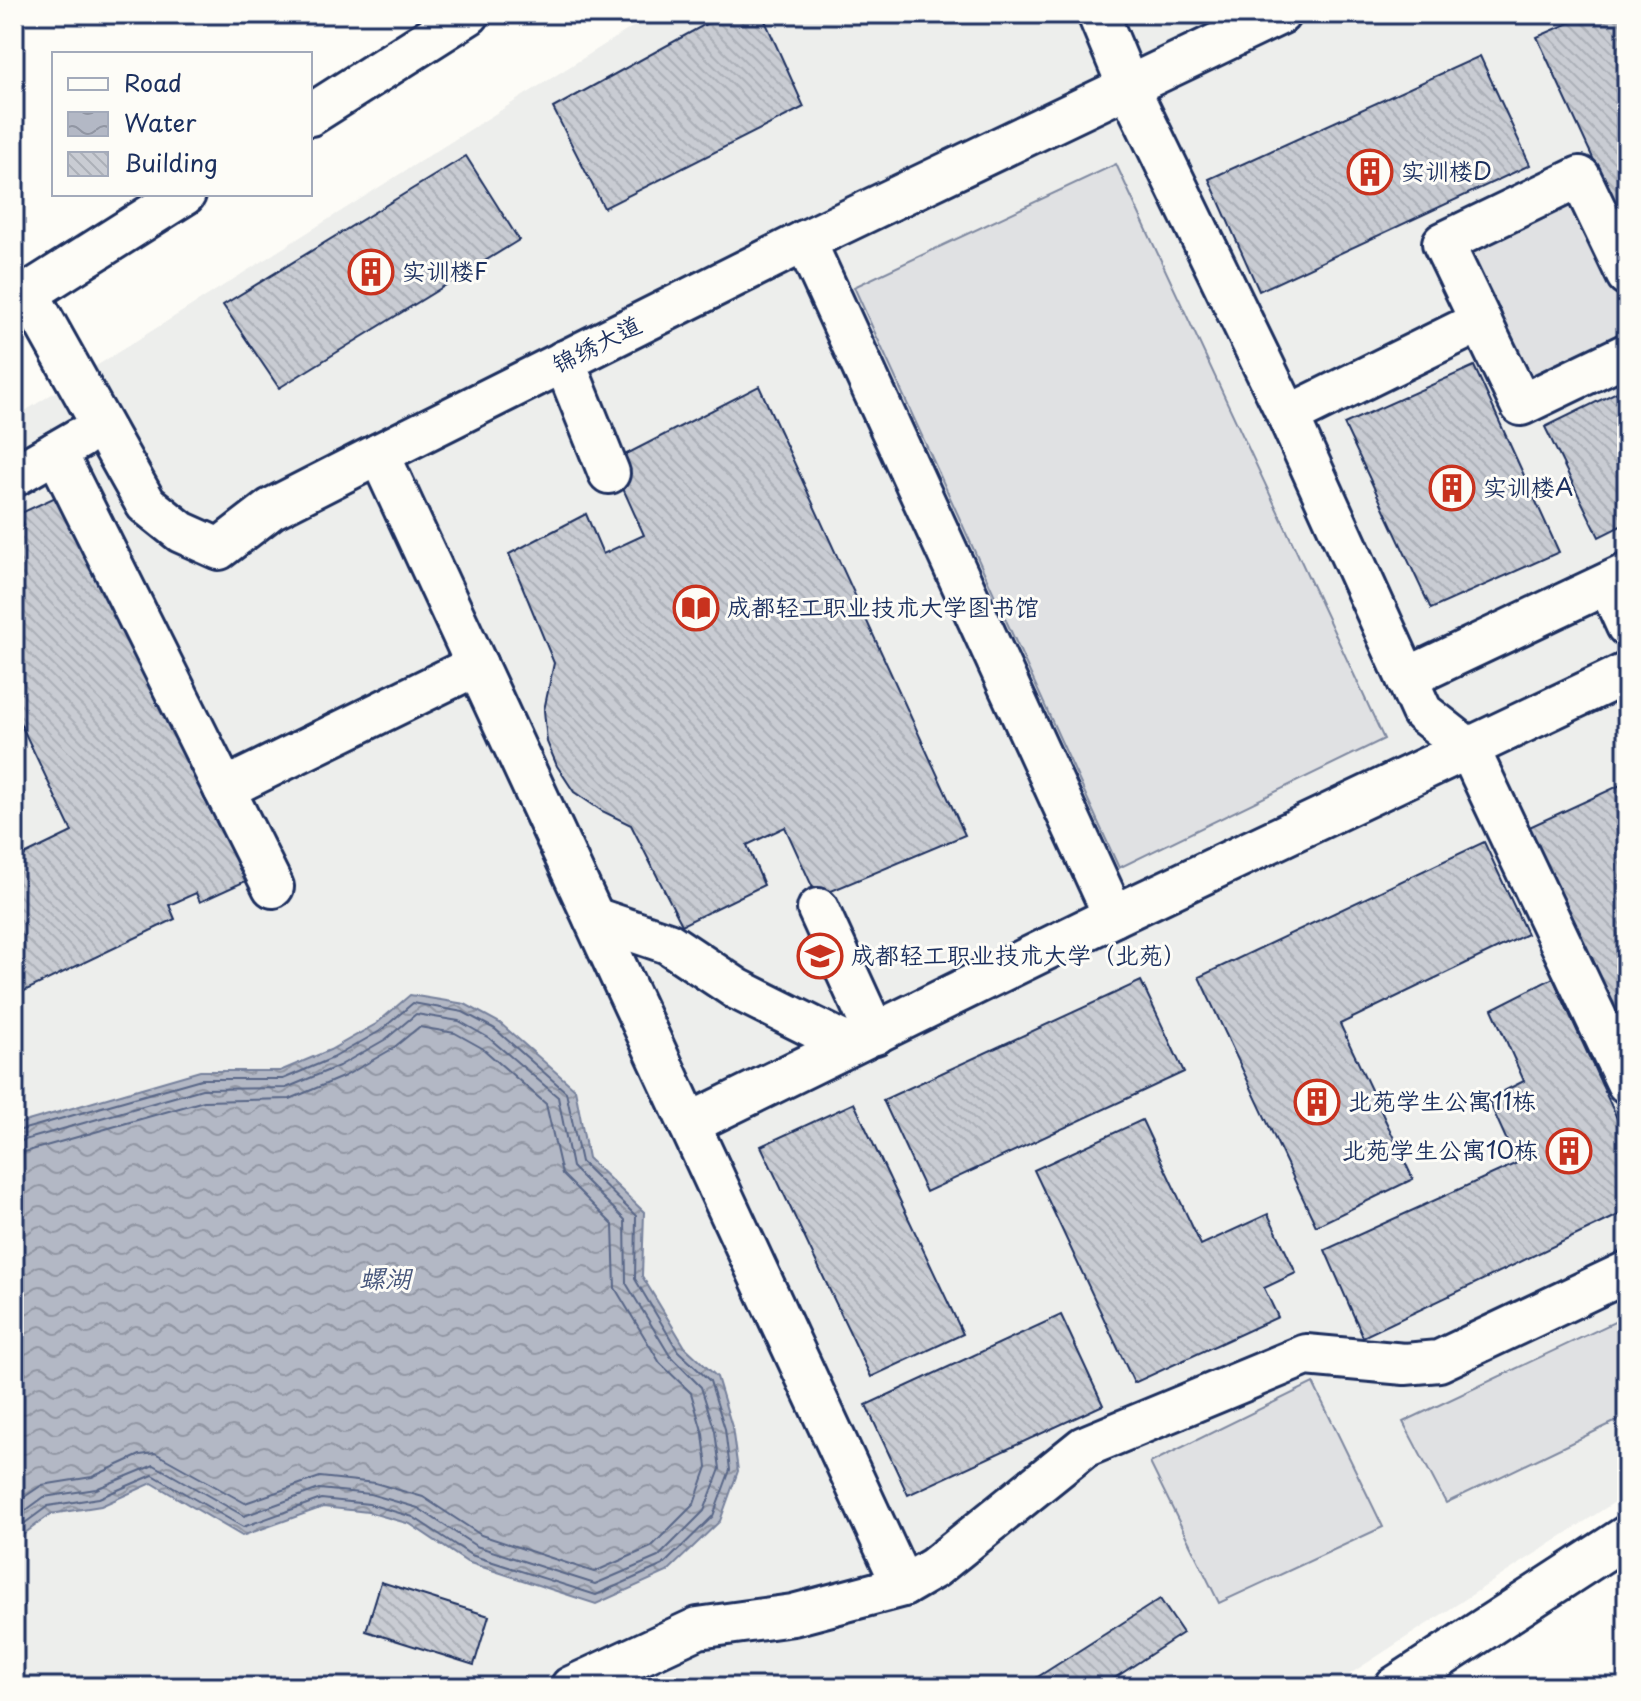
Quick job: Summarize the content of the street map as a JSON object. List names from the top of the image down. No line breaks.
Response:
{"streets":{"street":["锦绣大道"]},"water":["螺湖"],"places":{"building":["实训楼D","实训楼F","实训楼A","北苑学生公寓11栋","北苑学生公寓10栋"],"library":["成都轻工职业技术大学图书馆"],"school or university":["成都轻工职业技术大学（北苑）"]},"legend":["Road","Water","Building"]}
